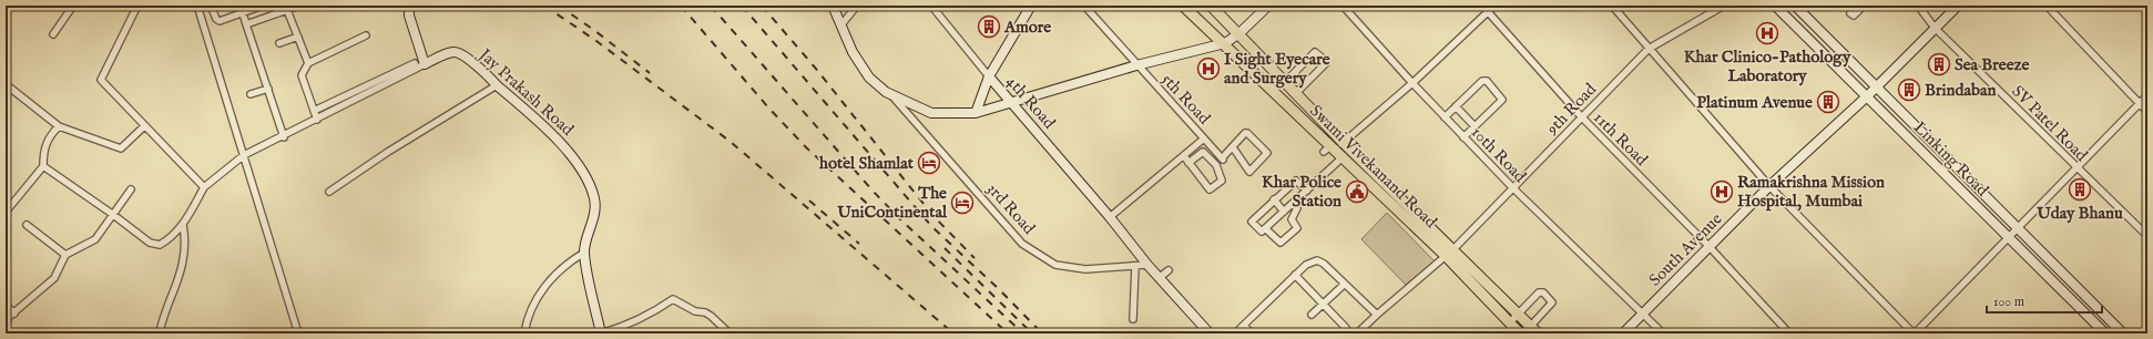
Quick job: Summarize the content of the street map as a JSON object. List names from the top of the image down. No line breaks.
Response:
{"streets":{"main road":["Swami Vivekanand Road"],"street":["Jay Prakash Road","5th Road","4th Road","9th Road","SV Patel Road","11th Road","10th Road","Linking Road","3rd Road","South Avenue"]},"crossings":[["5th Road","4th Road"],["4th Road","3rd Road"],["9th Road","11th Road"],["9th Road","10th Road"],["9th Road","Swami Vivekanand Road"],["SV Patel Road","South Avenue"],["11th Road","South Avenue"],["10th Road","South Avenue"],["Linking Road","South Avenue"]],"places":{"building":["Amore","Sea Breeze","Brindaban","Platinum Avenue","Uday Bhanu"],"hospital":["Khar Clinico-Pathology Laboratory","I Sight Eyecare and Surgery","Ramakrishna Mission Hospital, Mumbai"],"hotel":["hotel Shamlat","The UniContinental"],"public building":["Khar Police Station"]},"scale_bar":"100 m"}
